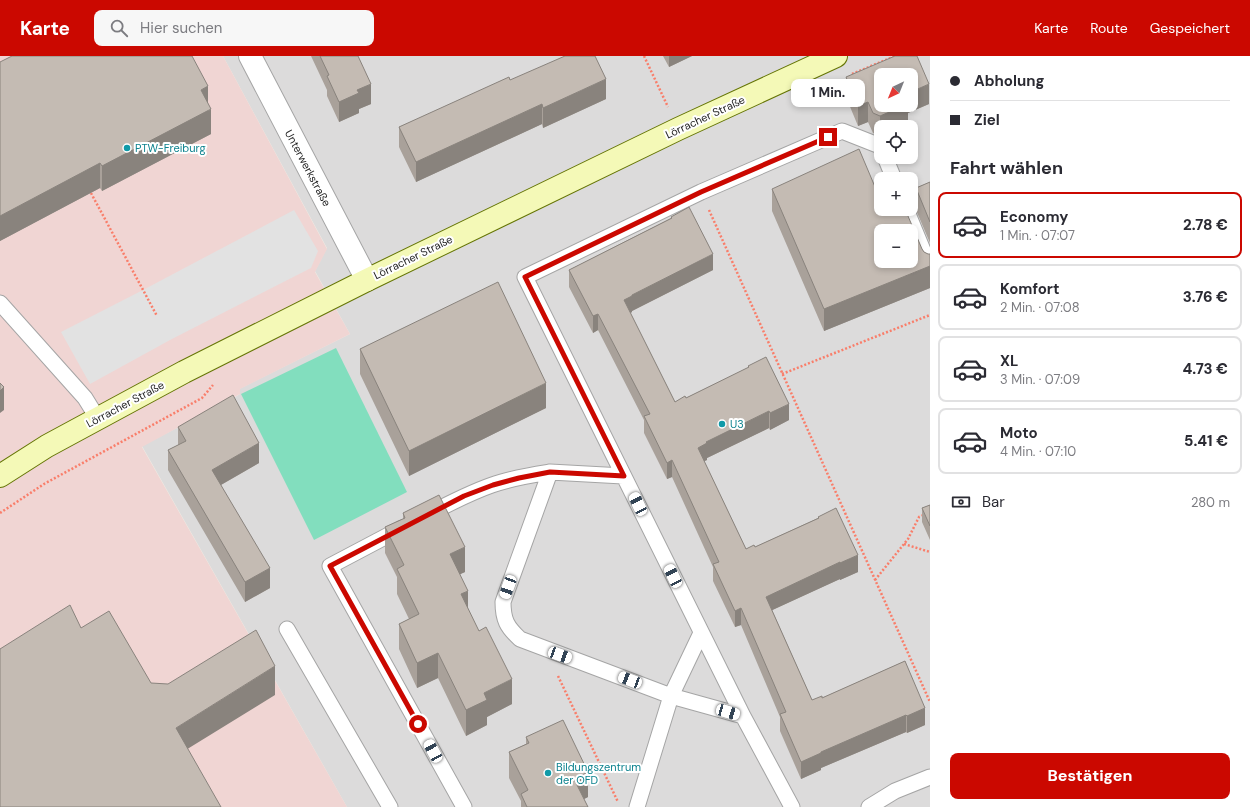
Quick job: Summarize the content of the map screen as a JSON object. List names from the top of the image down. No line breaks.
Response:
{"streets":{"street":["Lörracher Straße","Unterwerkstraße"]},"crossings":[["Lörracher Straße","Unterwerkstraße"]],"places":["PTW-Freiburg","U3","Bildungszentrum der OFD"],"north":"bottom left","page":{"header":"Karte","search":"Hier suchen","nav":["Karte","Route","Gespeichert"],"banner":["Abholung","Ziel"],"map_buttons":["+","−"],"bubble":"1 Min.","heading":"Fahrt wählen","list":[{"name":"Economy","note":"1 Min. · 07:07","value":"2.78 €"},{"name":"Komfort","note":"2 Min. · 07:08","value":"3.76 €"},{"name":"XL","note":"3 Min. · 07:09","value":"4.73 €"},{"name":"Moto","note":"4 Min. · 07:10","value":"5.41 €"}],"pay":["Bar","280 m"],"buttons":"Bestätigen"}}
